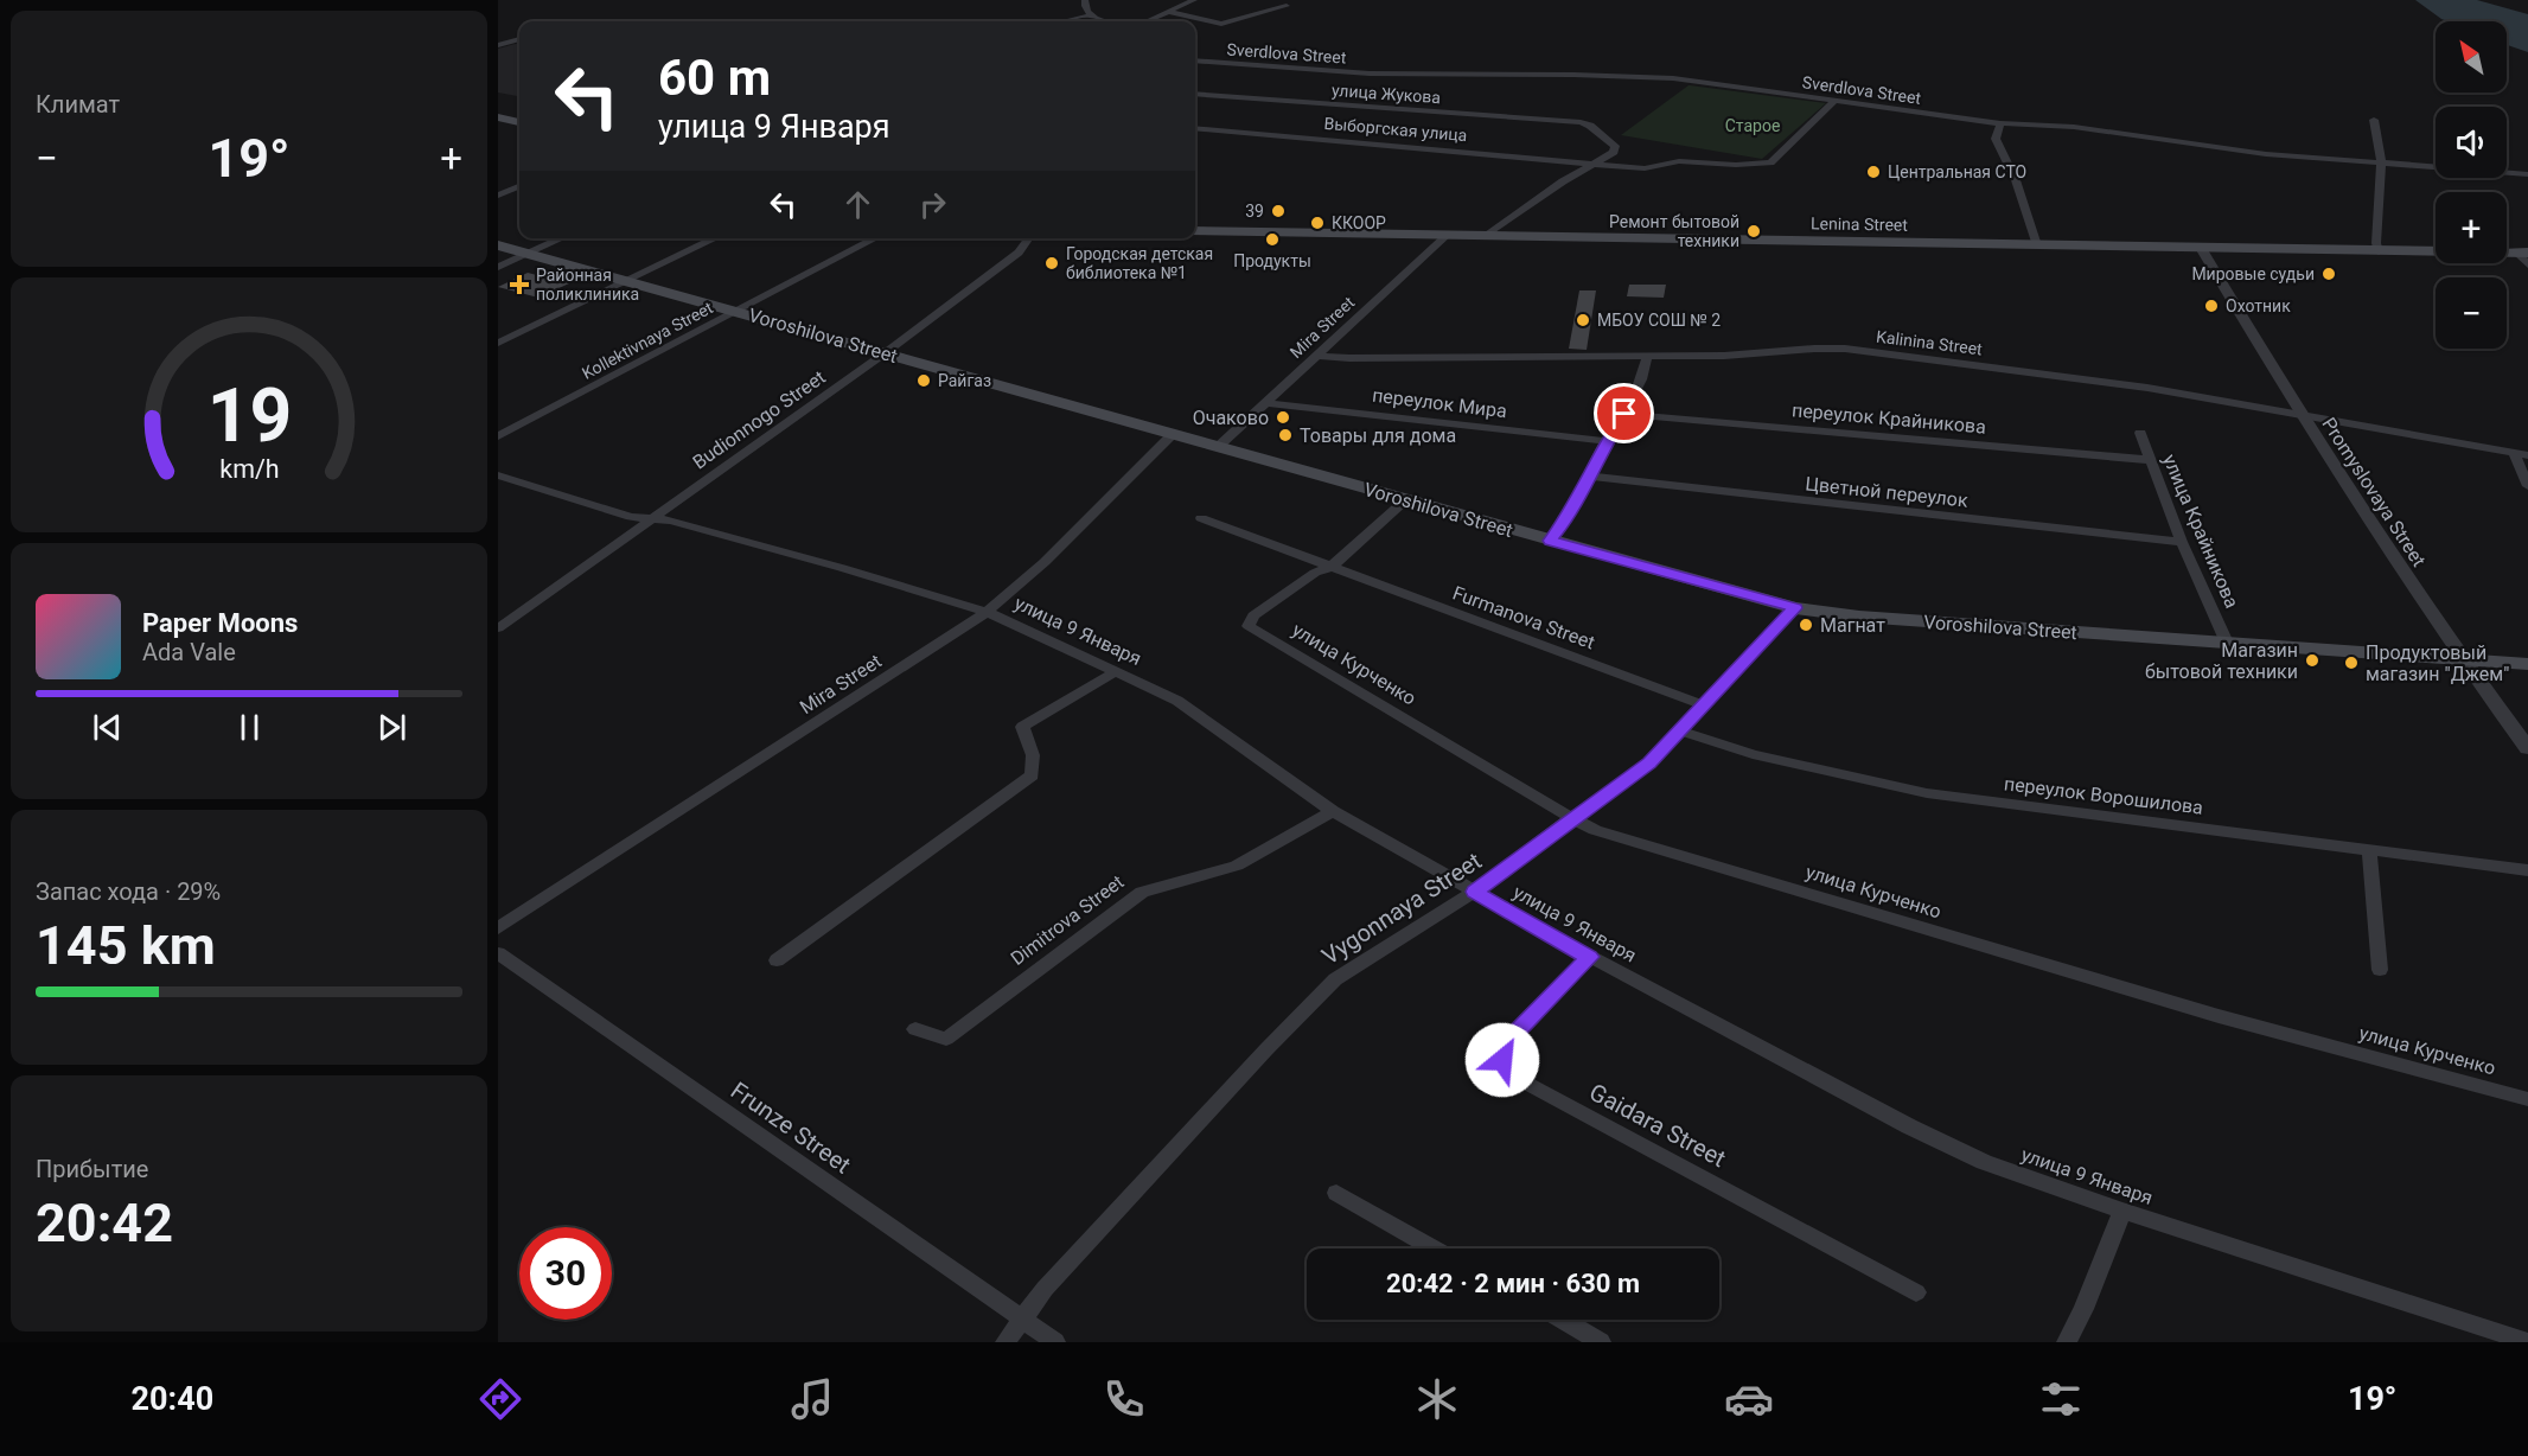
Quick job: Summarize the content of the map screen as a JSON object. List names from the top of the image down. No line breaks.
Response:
{"streets":{"main road":["Lenina Street","Voroshilova Street"],"street":["Sverdlova Street","улица Жукова","Выборгская улица","Mira Street","Kollektivnaya Street","Kalinina Street","переулок Мира","переулок Крайникова","Budionnogo Street","Цветной переулок","Promyslovaya Street","улица Крайникова","Furmanova Street","улица 9 Января","улица Курченко","переулок Ворошилова","Vygonnaya Street","Dimitrova Street","Gaidara Street","Frunze Street"]},"crossings":[["улица Жукова","Выборгская улица"],["Lenina Street","Mira Street"],["Lenina Street","Promyslovaya Street"],["Mira Street","Voroshilova Street"],["Mira Street","Kalinina Street"],["Mira Street","переулок Мира"],["Mira Street","улица 9 Января"],["Voroshilova Street","Kollektivnaya Street"],["Voroshilova Street","Budionnogo Street"],["Voroshilova Street","Promyslovaya Street"],["Voroshilova Street","улица Крайникова"],["Voroshilova Street","Vygonnaya Street"],["Kalinina Street","Promyslovaya Street"],["переулок Крайникова","улица Крайникова"],["Budionnogo Street","улица 9 Января"],["Цветной переулок","улица Крайникова"],["Furmanova Street","улица Курченко"],["Furmanova Street","Vygonnaya Street"],["улица 9 Января","Vygonnaya Street"],["улица 9 Января","Dimitrova Street"],["улица 9 Января","Gaidara Street"],["улица Курченко","Vygonnaya Street"],["переулок Ворошилова","Vygonnaya Street"],["Vygonnaya Street","Frunze Street"]],"parks":["Старое"],"places":{"other":["Центральная СТО","39","ККООР","Ремонт бытовой техники","Продукты","Городская детская библиотека №1","Мировые судьи","Охотник","МБОУ СОШ № 2","Райгаз","Очаково","Товары для дома","Магнат","Магазин бытовой техники","Продуктовый магазин \"Джем\""],"health":["Районная поликлиника"]},"north":"top left","page":{"tile":["Климат",["Запас хода · 29%","145 km"],["Прибытие","20:42"]],"map_buttons":["+","−"],"turn":["60 m","улица 9 Января"],"heat":["−","19°","+"],"song":["Paper Moons","Ada Vale"],"limit":"30","trip":"20:42 · 2 мин · 630 m","tabs":["20:40","19°"],"gauge":["19","km/h"]}}
